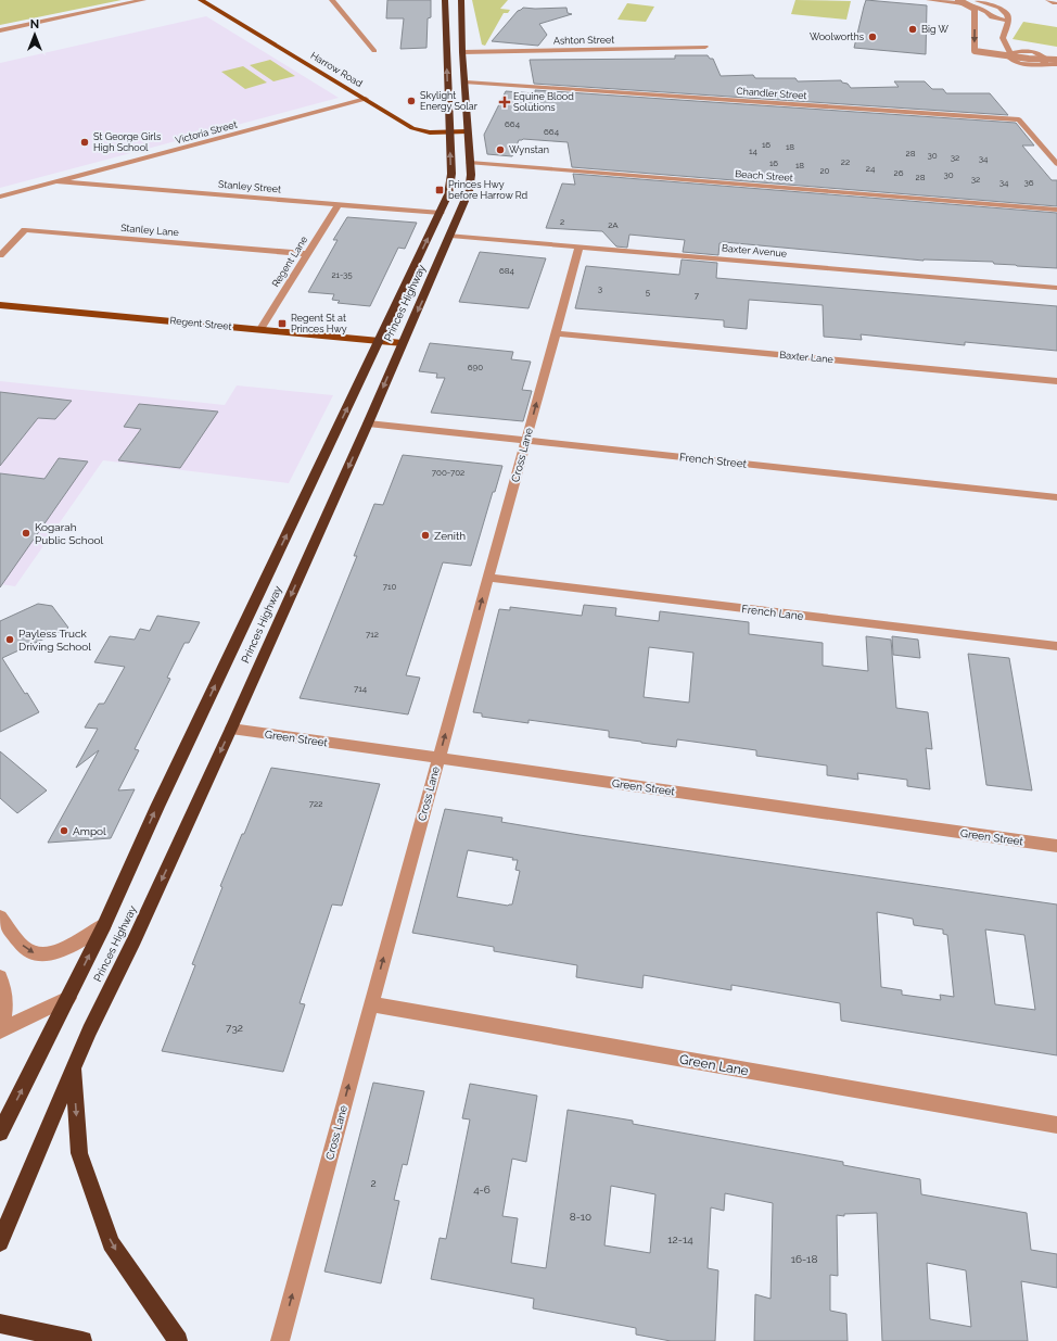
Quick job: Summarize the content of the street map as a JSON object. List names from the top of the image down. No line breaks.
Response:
{"streets":{"highway":["Princes Highway"],"main road":["Harrow Road","Regent Street"],"street":["Ashton Street","Chandler Street","Victoria Street","Beach Street","Stanley Street","Stanley Lane","Baxter Avenue","Regent Lane","Baxter Lane","Cross Lane","French Street","French Lane","Green Street","Green Lane"]},"crossings":[["Ashton Street","Princes Highway"],["Harrow Road","Victoria Street"],["Harrow Road","Princes Highway"],["Chandler Street","Princes Highway"],["Victoria Street","Stanley Street"],["Beach Street","Princes Highway"],["Stanley Street","Regent Lane"],["Stanley Street","Princes Highway"],["Stanley Lane","Regent Lane"],["Baxter Avenue","Princes Highway"],["Baxter Avenue","Cross Lane"],["Regent Lane","Regent Street"],["Princes Highway","Regent Street"],["Princes Highway","French Street"],["Princes Highway","Green Street"],["Baxter Lane","Cross Lane"],["Cross Lane","French Street"],["Cross Lane","French Lane"],["Cross Lane","Green Street"],["Cross Lane","Green Lane"]],"one_way":["Cross Lane"],"places":{"other":["Big W","Woolworths","Skylight Energy Solar","St George Girls High School","Wynstan","Kogarah Public School","Zenith","Payless Truck Driving School","Ampol"],"health":["Equine Blood Solutions"],"transit":["Princes Hwy before Harrow Rd","Regent St at Princes Hwy"]},"house_numbers":["664","664","16","18","14","28","30","32","34","22","16","18","24","20","26","30","28","32","34","36","2","2A","684","21-35","3","5","7","690","700-702","710","712","714","722","732","2","4-6","8-10","12-14","16-18"],"north":"top"}
